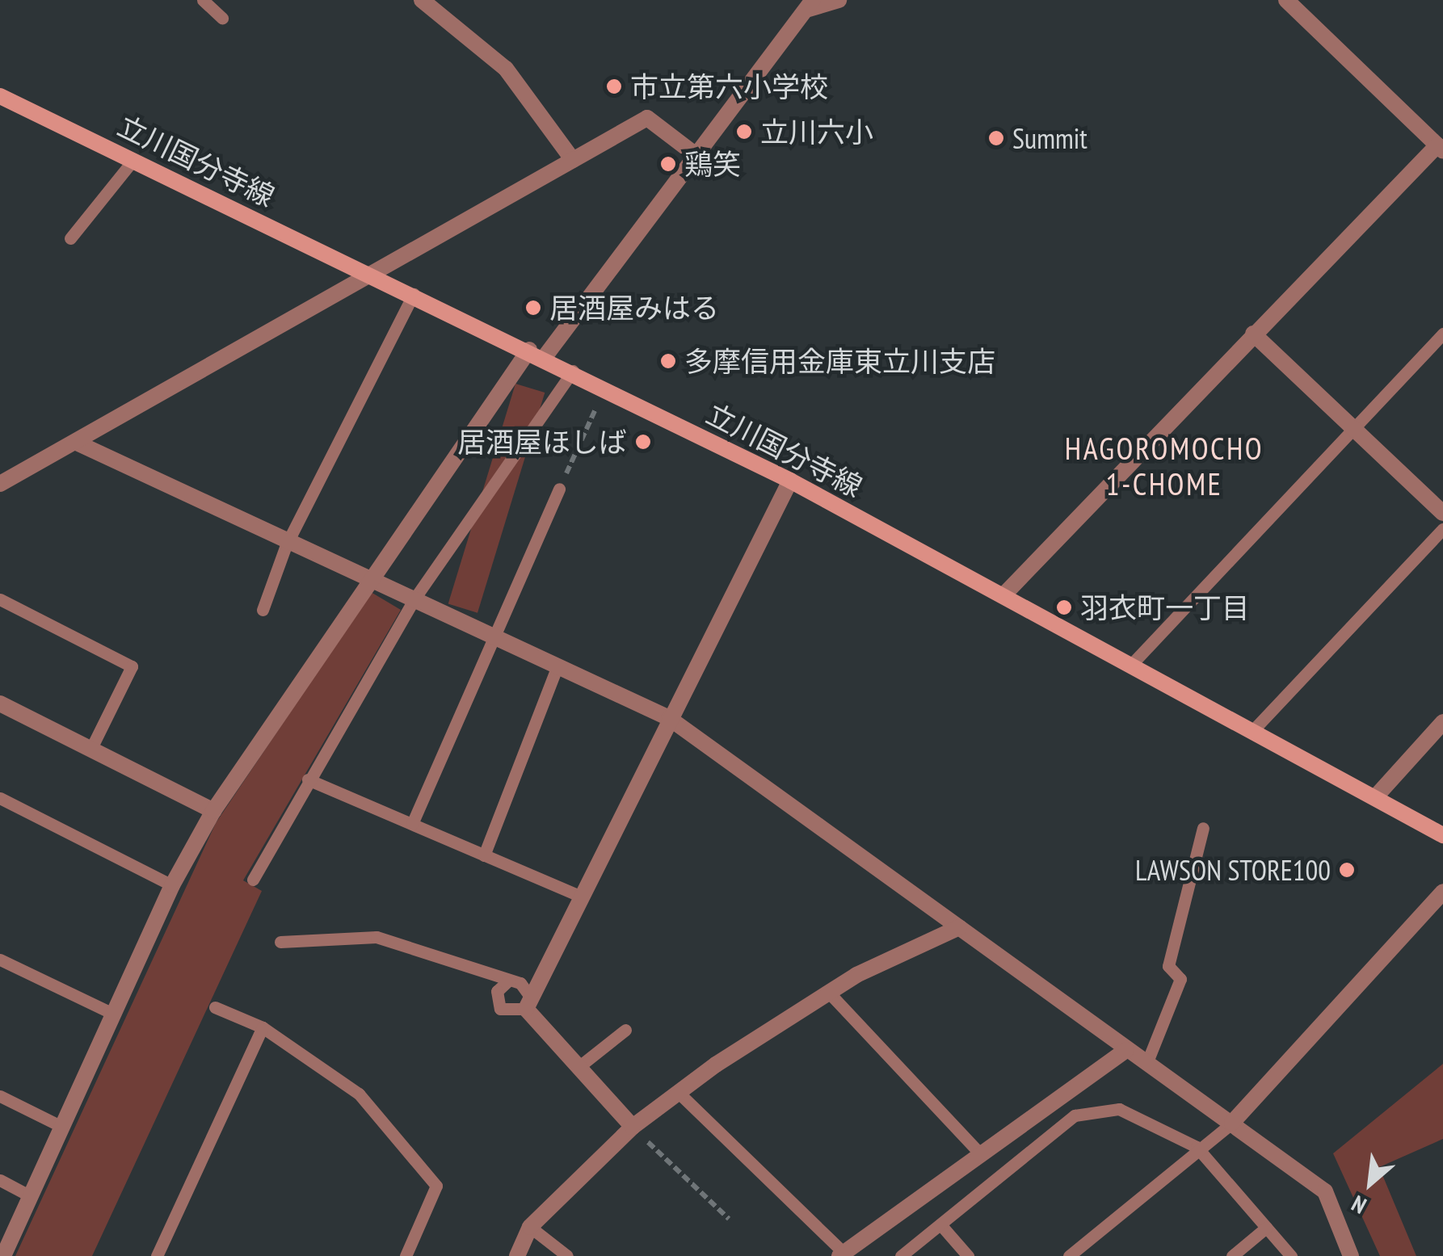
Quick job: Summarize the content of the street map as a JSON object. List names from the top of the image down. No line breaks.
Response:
{"streets":{"main road":["立川国分寺線"]},"districts":["HAGOROMOCHO 1-CHOME"],"places":["市立第六小学校","立川六小","Summit","鶏笑","居酒屋みはる","多摩信用金庫東立川支店","居酒屋ほしば","羽衣町一丁目","LAWSON STORE100"],"north":"bottom left"}
